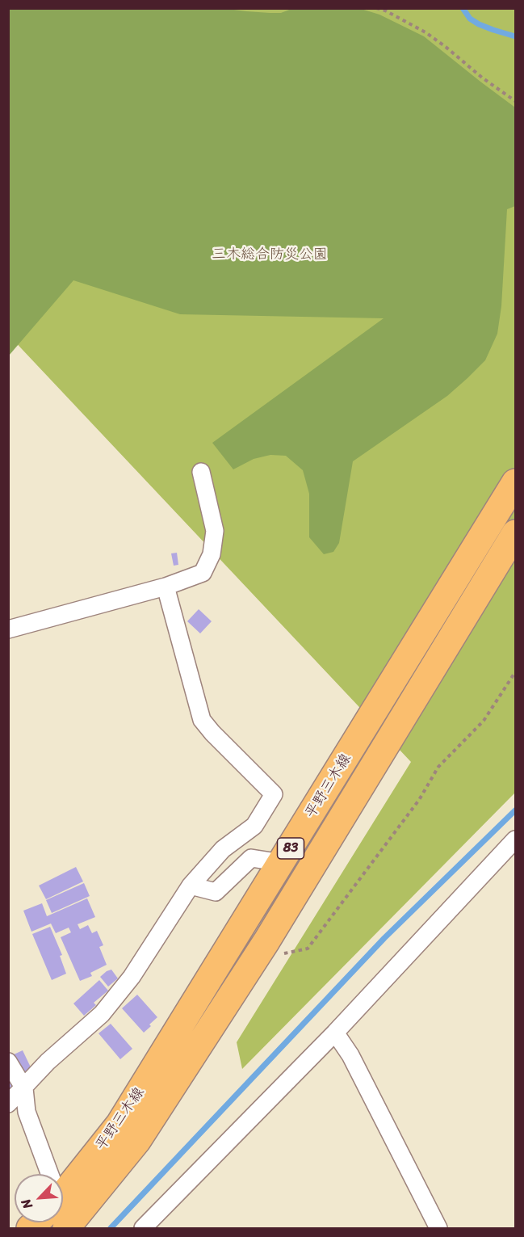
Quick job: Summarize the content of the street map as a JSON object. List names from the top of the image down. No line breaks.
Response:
{"streets":{"main road":["平野三木線","83"]},"parks":["三木総合防災公園"],"north":"bottom left"}
